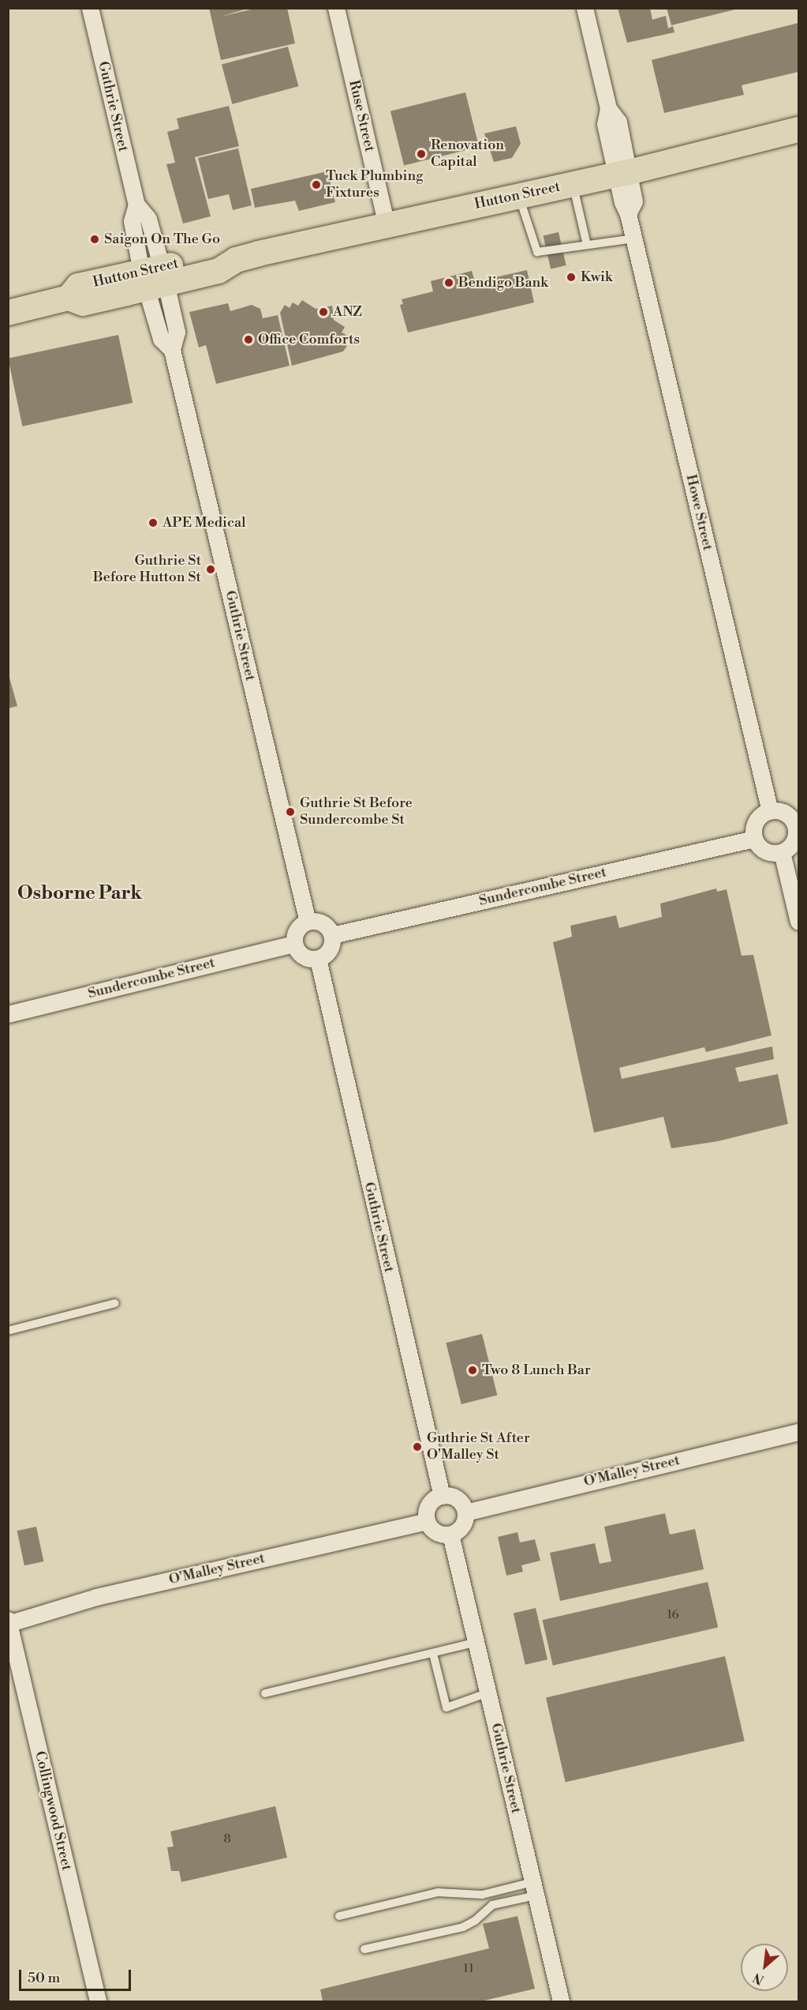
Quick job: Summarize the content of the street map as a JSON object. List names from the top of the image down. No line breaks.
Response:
{"streets":{"main road":["Hutton Street"],"street":["Guthrie Street","Ruse Street","Howe Street","Sundercombe Street","O'Malley Street","Collingwood Street"]},"crossings":[["Guthrie Street","Hutton Street"],["Guthrie Street","Sundercombe Street"],["Guthrie Street","O'Malley Street"],["Ruse Street","Hutton Street"],["Hutton Street","Howe Street"],["Howe Street","Sundercombe Street"],["O'Malley Street","Collingwood Street"]],"districts":["Osborne Park"],"places":["Renovation Capital","Tuck Plumbing Fixtures","Saigon On The Go","Kwik","Bendigo Bank","ANZ","Office Comforts","APE Medical","Guthrie St Before Hutton St","Guthrie St Before Sundercombe St","Two 8 Lunch Bar","Guthrie St After O'Malley St"],"house_numbers":["16","8","11"],"scale_bar":"50 m","north":"bottom left"}
